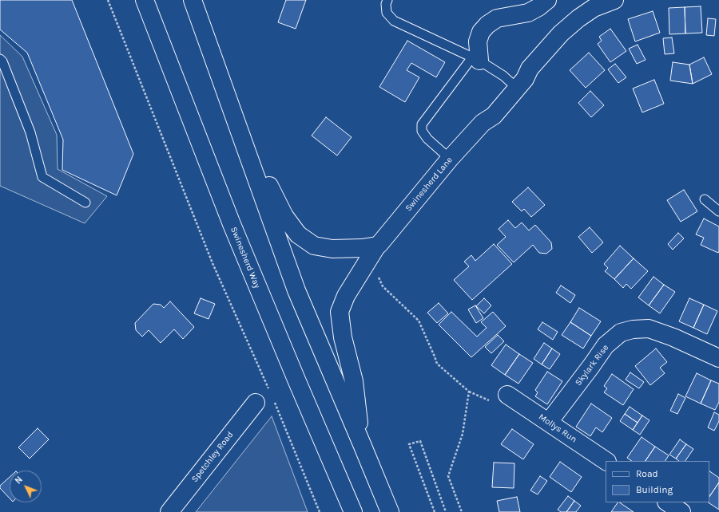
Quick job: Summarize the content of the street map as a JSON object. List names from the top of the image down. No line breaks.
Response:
{"streets":{"main road":["Swinesherd Lane","Swinesherd Way","Skylark Rise","Mollys Run","Spetchley Road"]},"crossings":[["Skylark Rise","Mollys Run"]],"legend":["Road","Building"],"north":"top left"}
